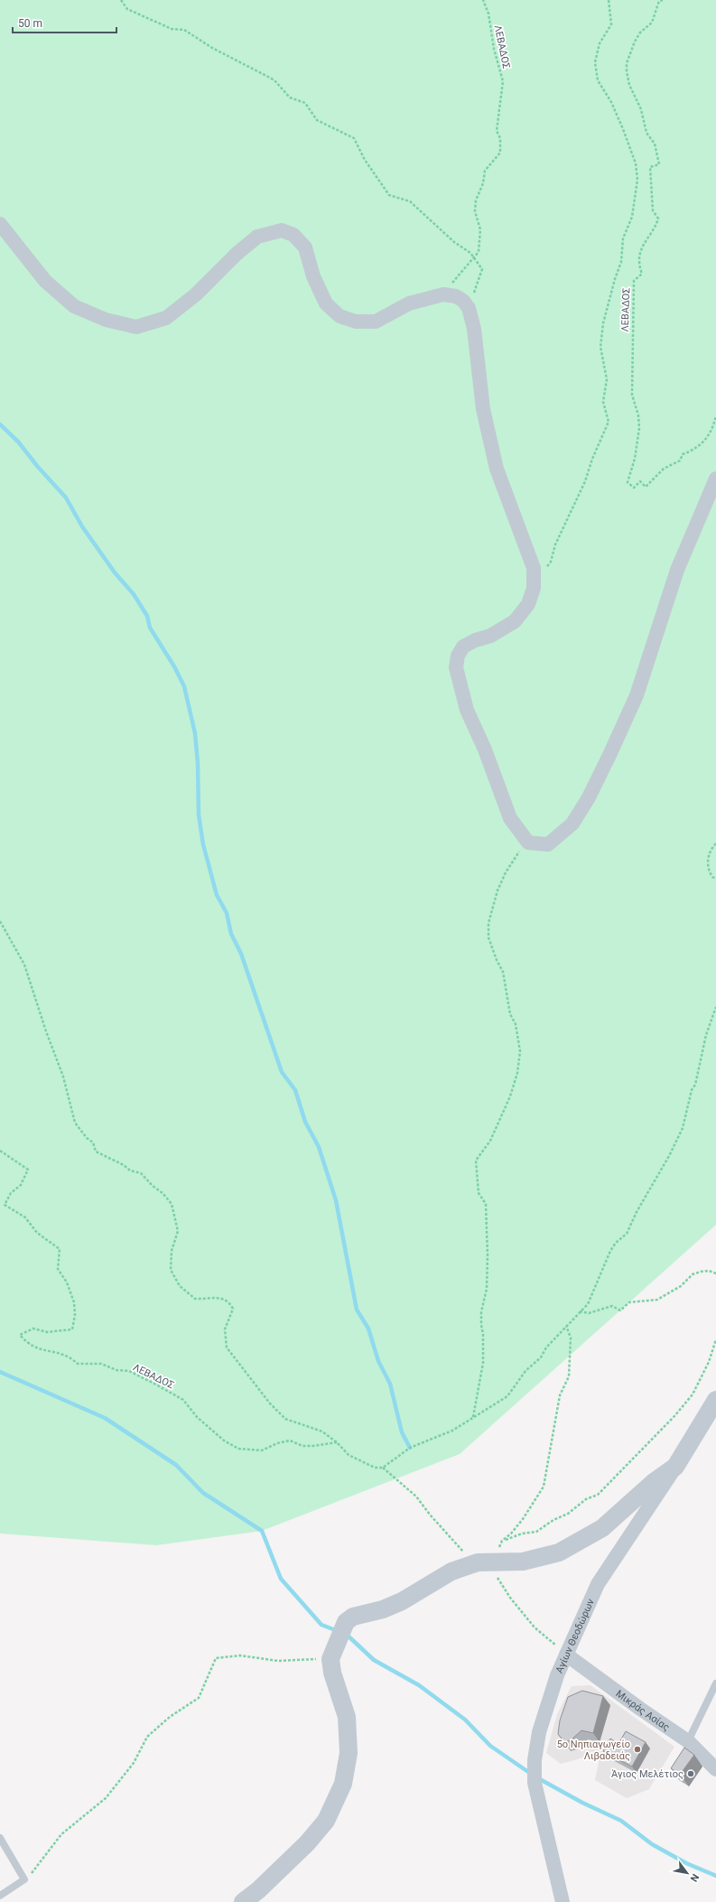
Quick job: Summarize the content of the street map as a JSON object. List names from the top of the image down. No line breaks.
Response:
{"streets":{"street":["Αγίων Θεοδώρων","Μικράς Ασίας"],"path":["ΛΕΒΑΔΟΣ"]},"crossings":[["Αγίων Θεοδώρων","Μικράς Ασίας"]],"places":["5ο Νηπιαγωγείο Λιβαδειάς","Άγιος Μελέτιος"],"scale_bar":"50 m","north":"bottom right"}
